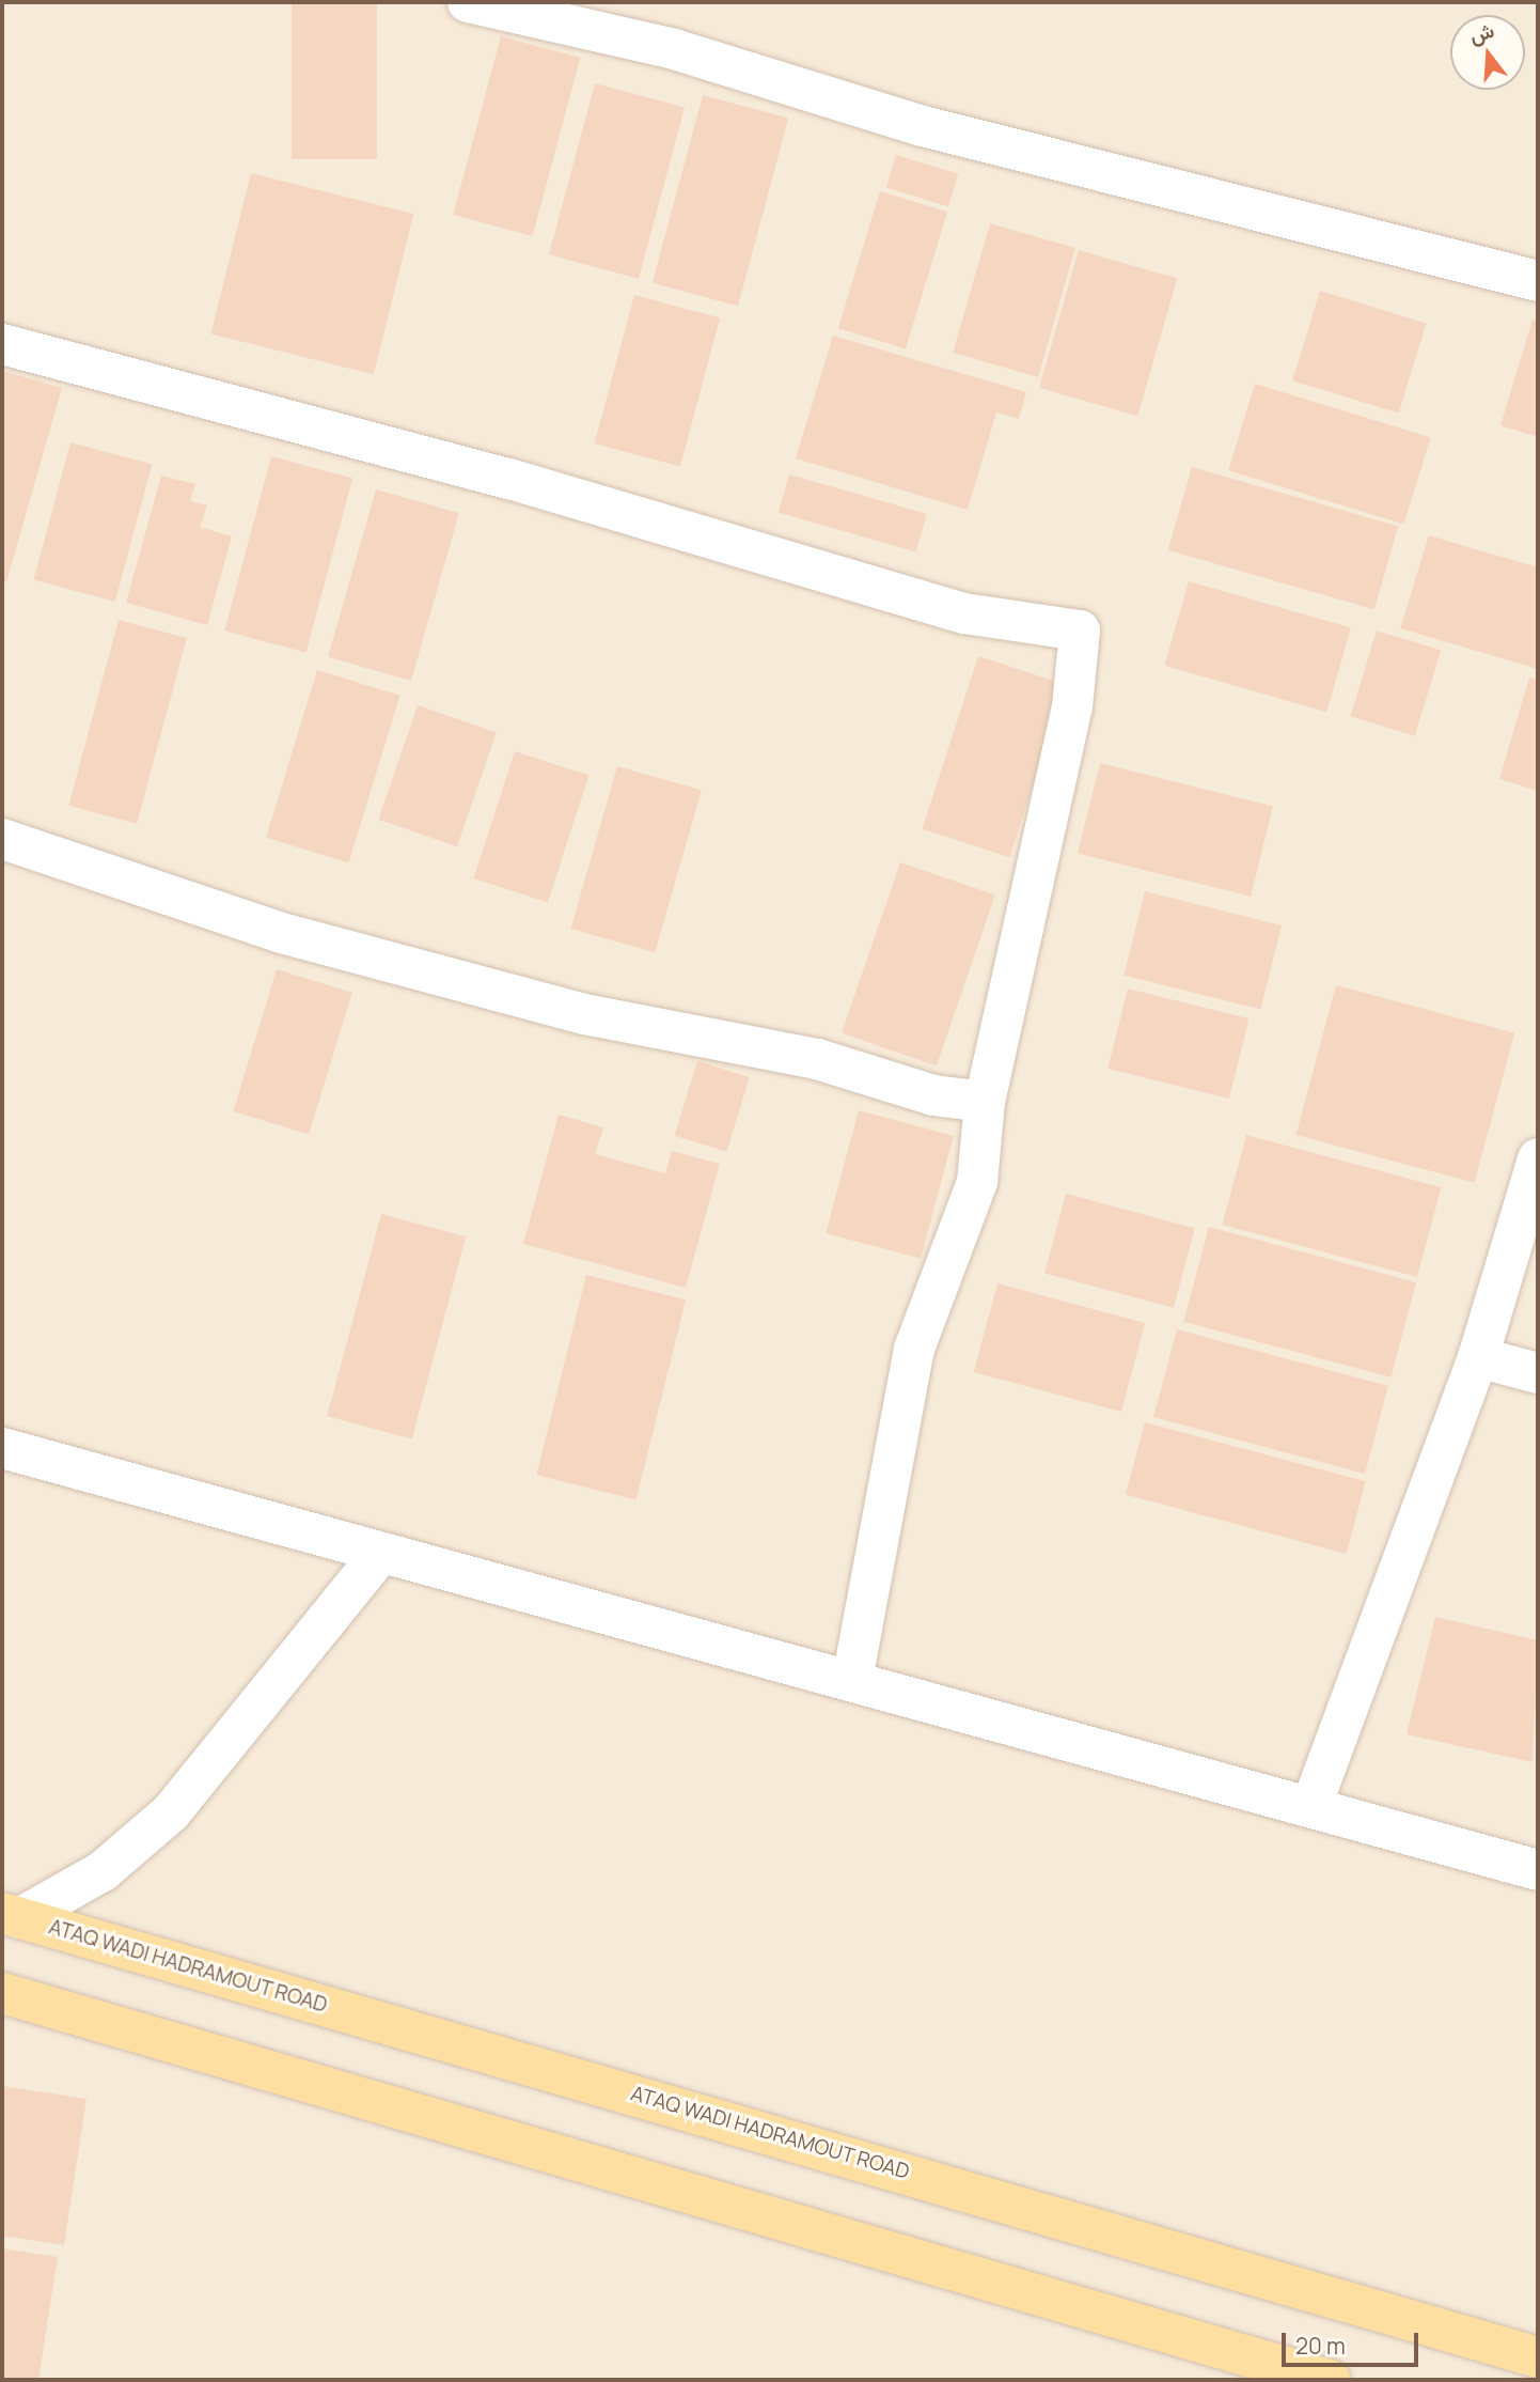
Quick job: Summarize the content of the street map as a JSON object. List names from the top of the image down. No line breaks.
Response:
{"streets":{"main road":["ATAQ WADI HADRAMOUT ROAD"]},"scale_bar":"20 m","north":"top"}
